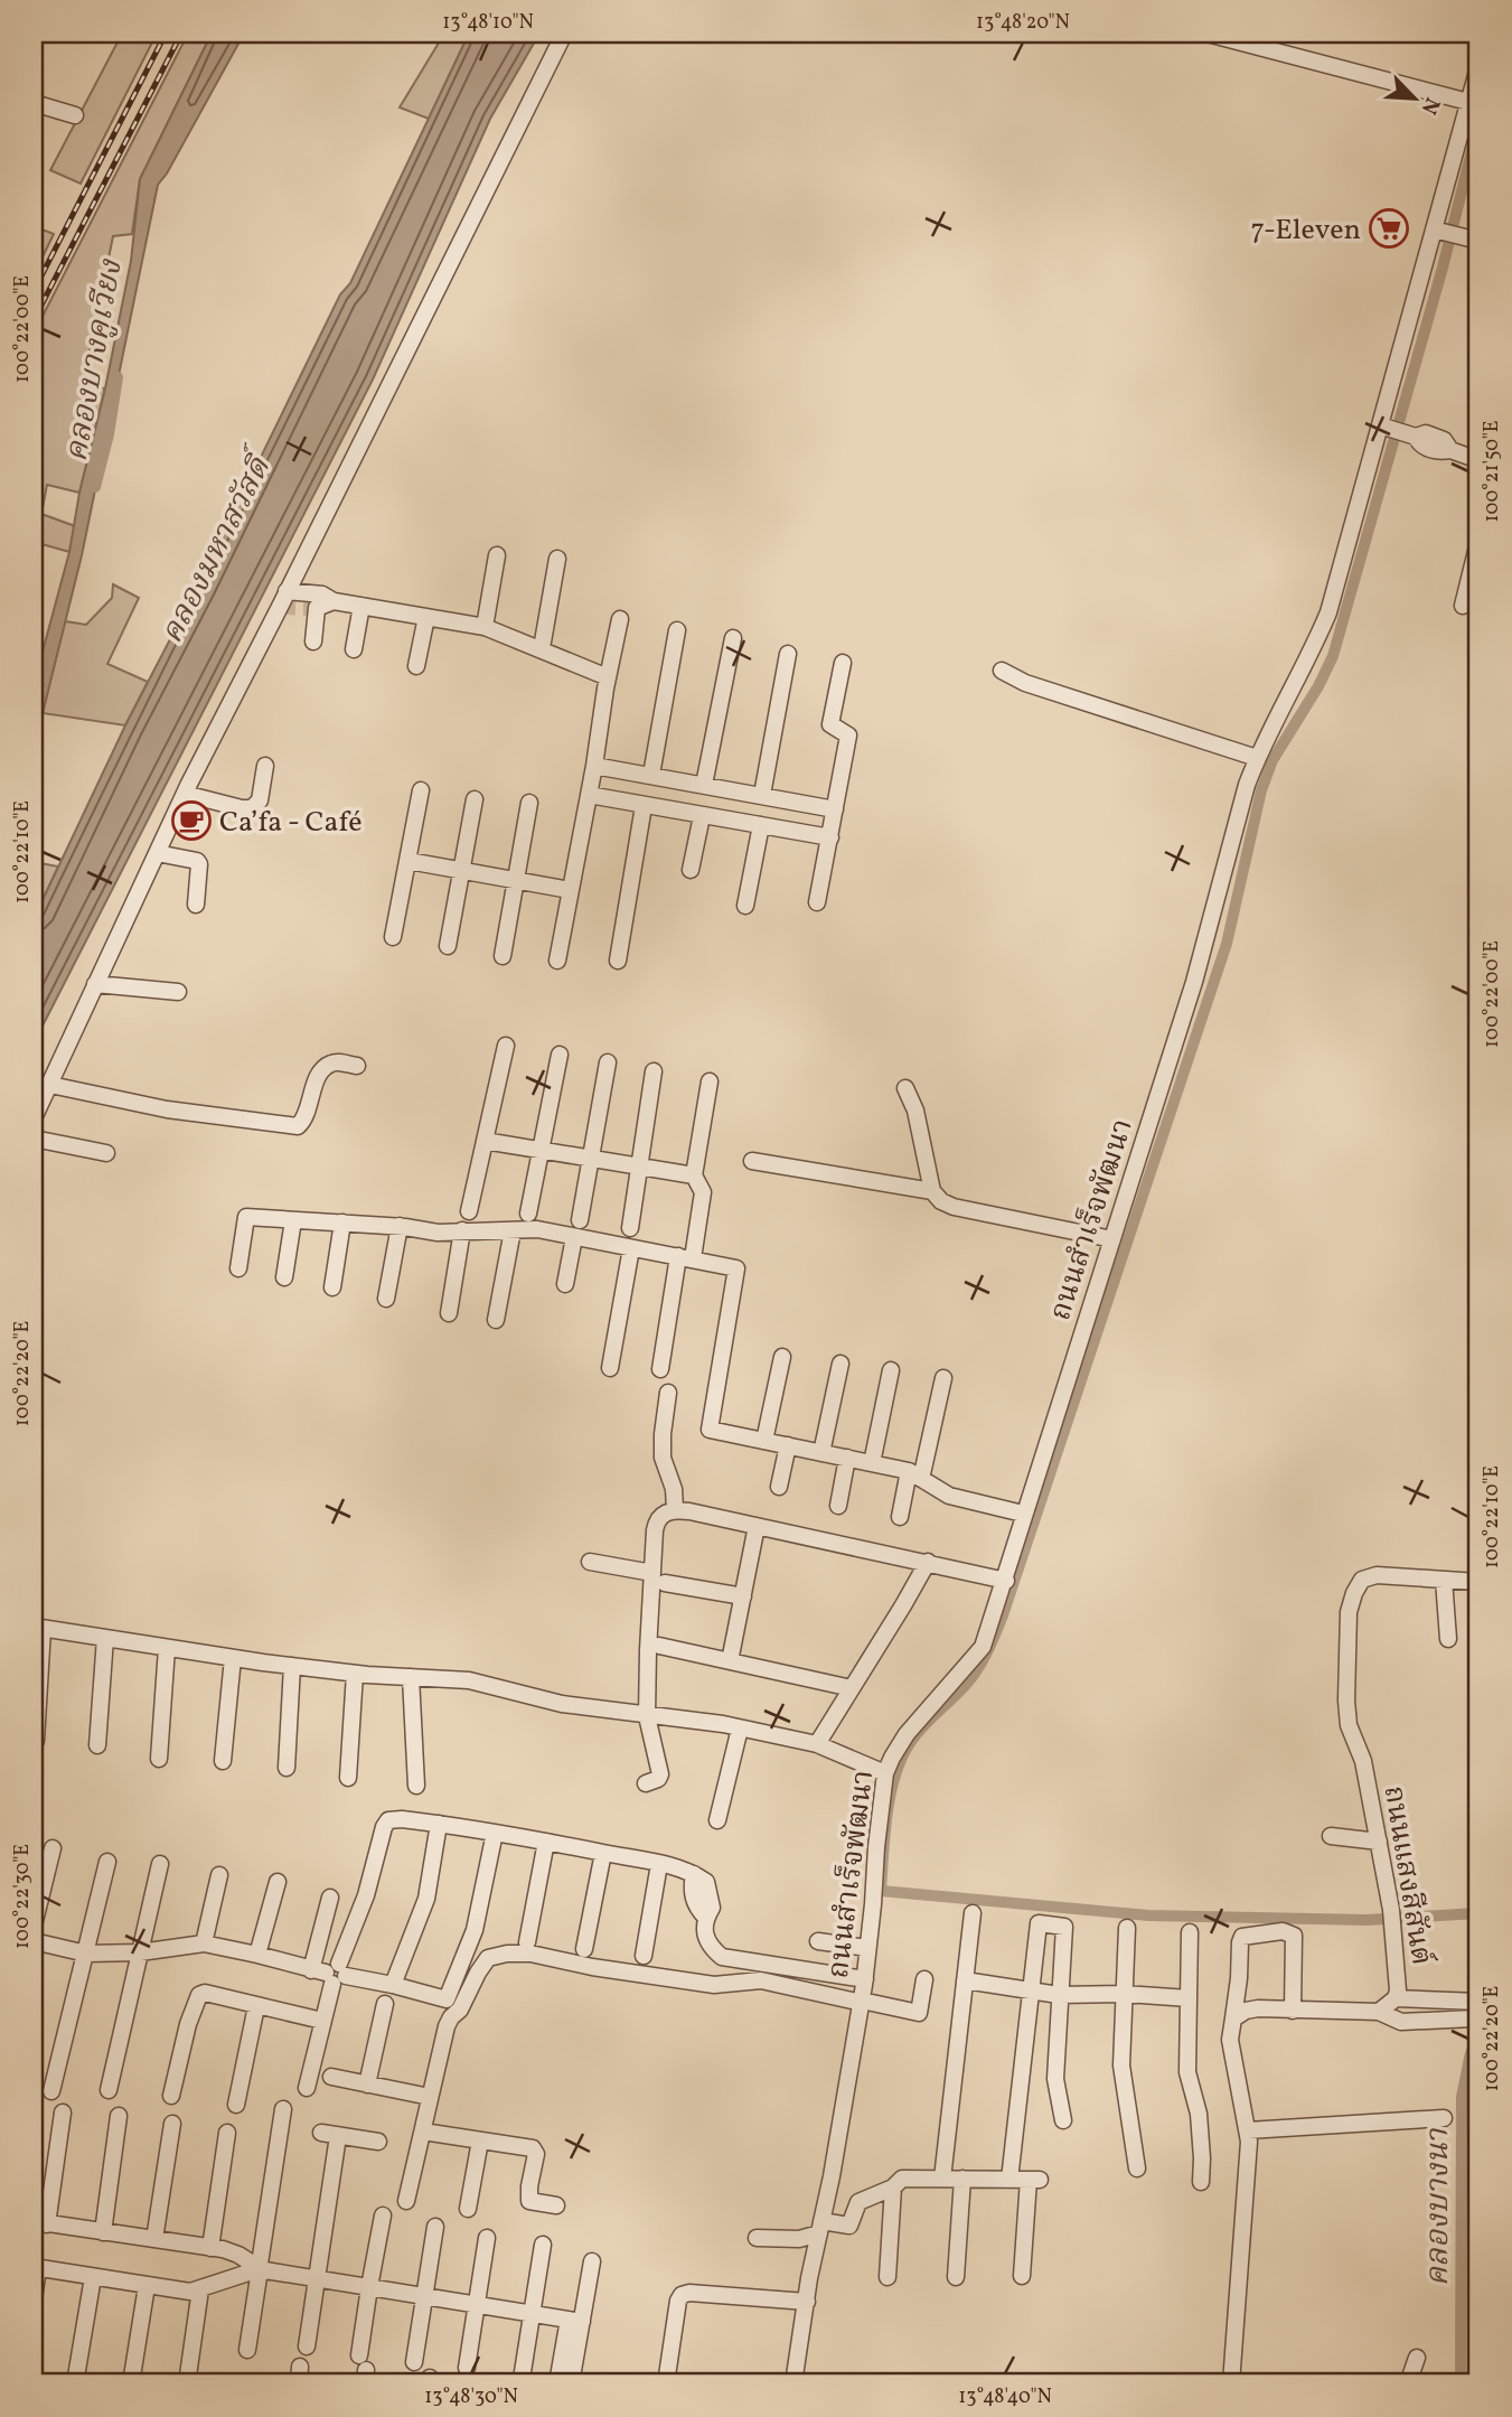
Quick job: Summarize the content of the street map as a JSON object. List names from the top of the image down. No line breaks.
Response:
{"streets":{"street":["ถนนสำเร็จพัฒนา","ถนนแสงสีสันต์"]},"water":["คลองบางคูเวียง","คลองมหาสวัสดิ์","คลองบางนา"],"places":{"supermarket":["7-Eleven"],"cafe":["Ca’fa - Café"]},"north":"bottom right","coordinates":["13°48'10\"N","13°48'20\"N","100°22'00\"E","100°21'50\"E","100°22'10\"E","100°22'20\"E","100°22'30\"E","13°48'30\"N","13°48'40\"N"]}
